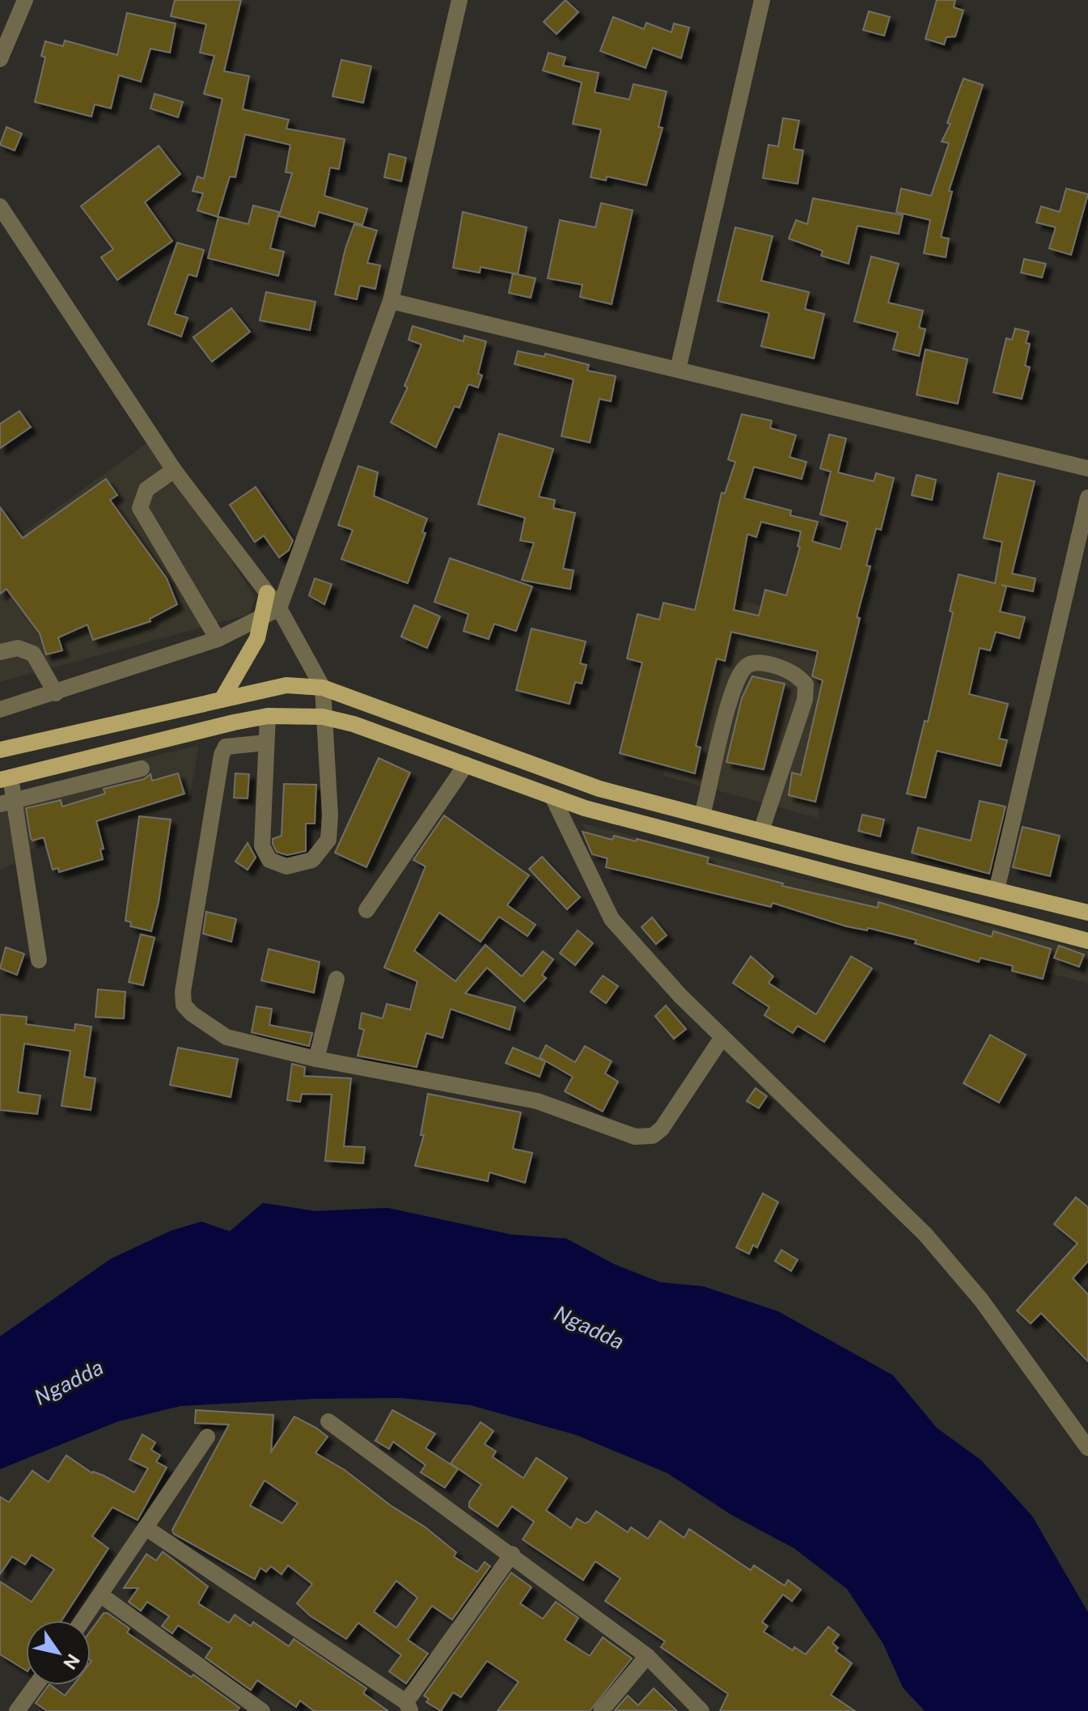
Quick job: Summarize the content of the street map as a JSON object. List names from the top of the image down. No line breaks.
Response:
{"water":["Ngadda"],"north":"bottom right"}
